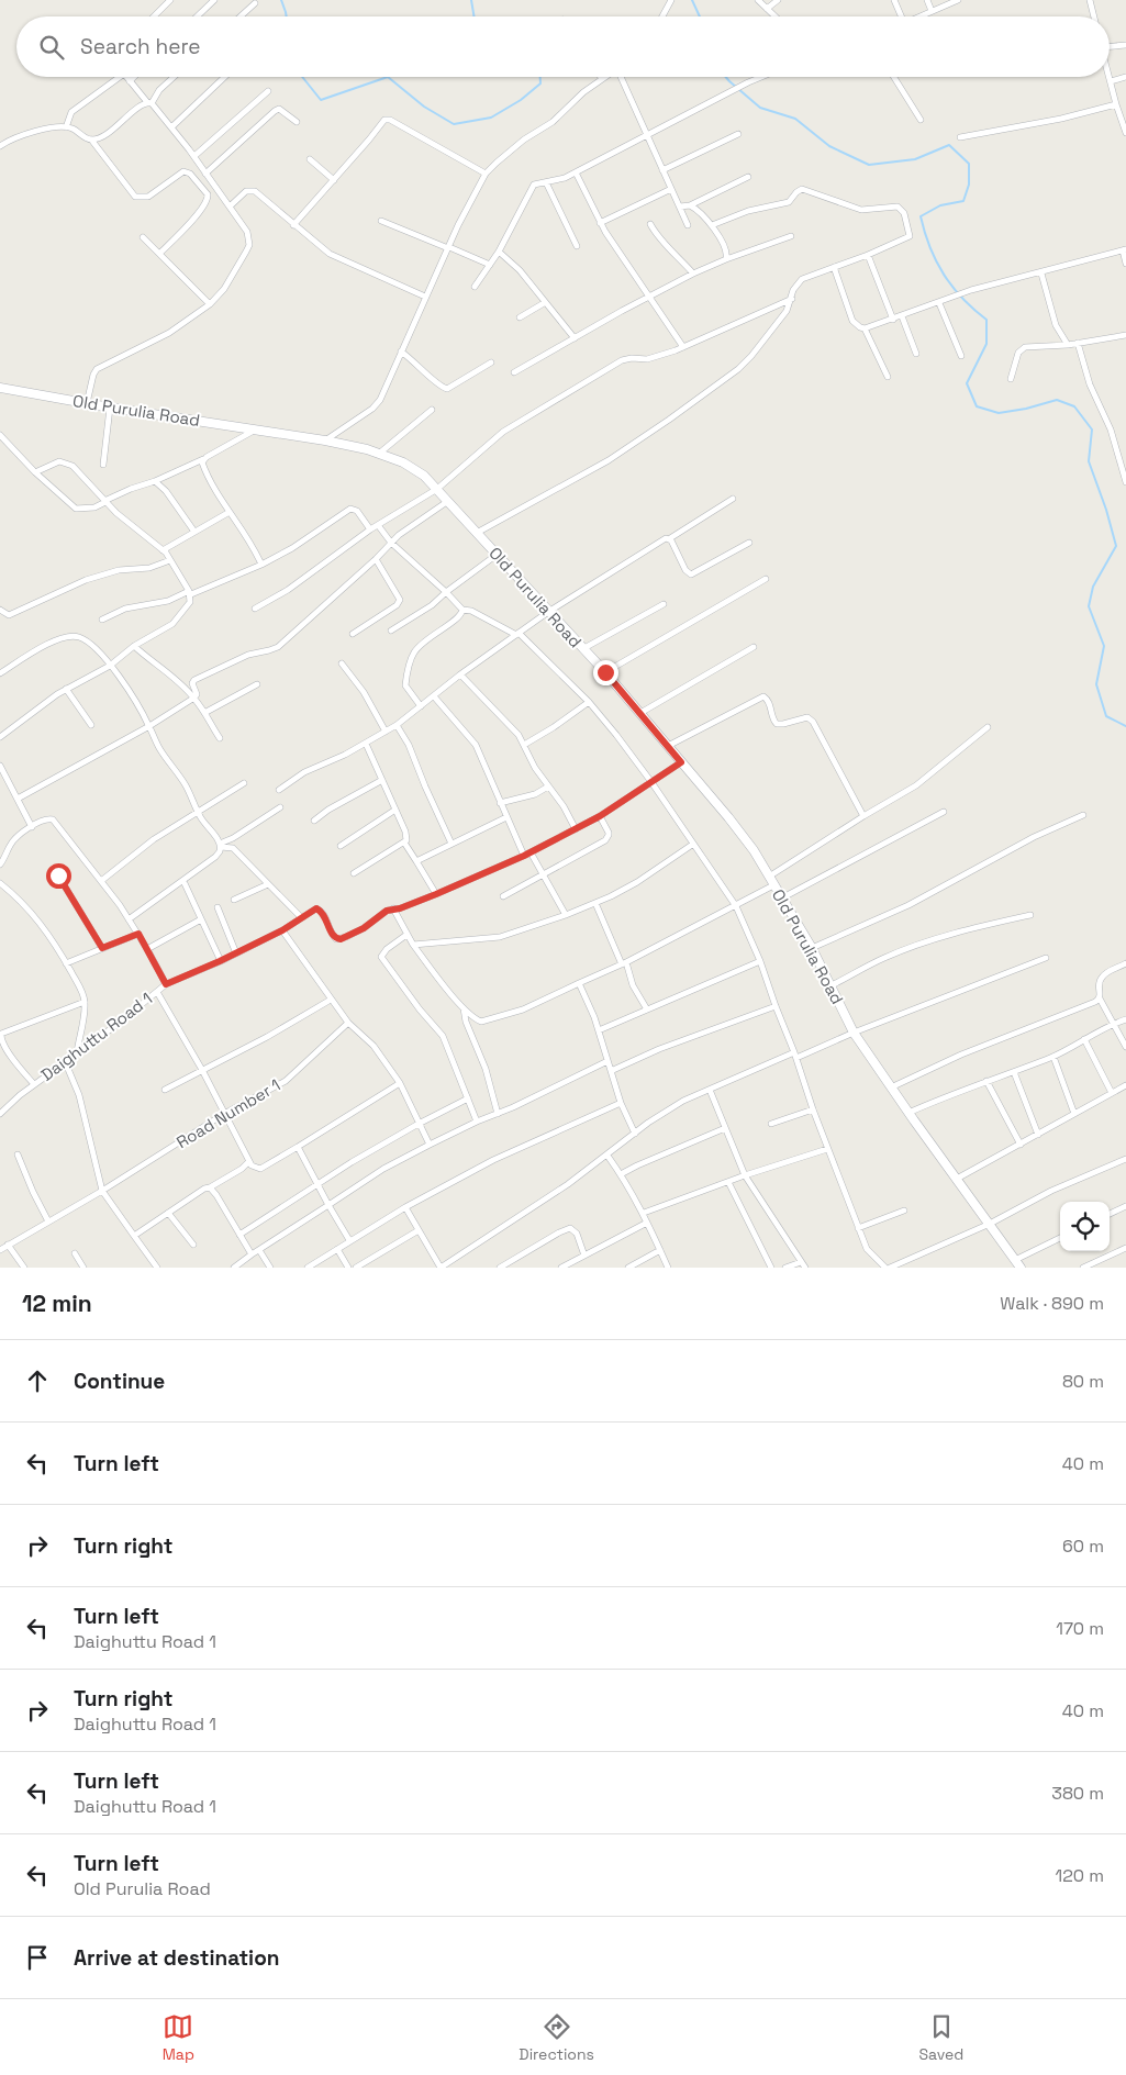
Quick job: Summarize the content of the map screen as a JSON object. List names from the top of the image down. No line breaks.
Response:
{"streets":{"main road":["Old Purulia Road"],"street":["Daighuttu Road 1","Road Number 1"]},"crossings":[["Old Purulia Road","Daighuttu Road 1"]],"page":{"search":"Search here","heading":["12 min","Walk · 890 m"],"list":[["Continue","80 m"],["Turn left","40 m"],["Turn right","60 m"],["Turn left","Daighuttu Road 1","170 m"],["Turn right","Daighuttu Road 1","40 m"],["Turn left","Daighuttu Road 1","380 m"],["Turn left","Old Purulia Road","120 m"],"Arrive at destination"],"nav":["Map","Directions","Saved"]}}
